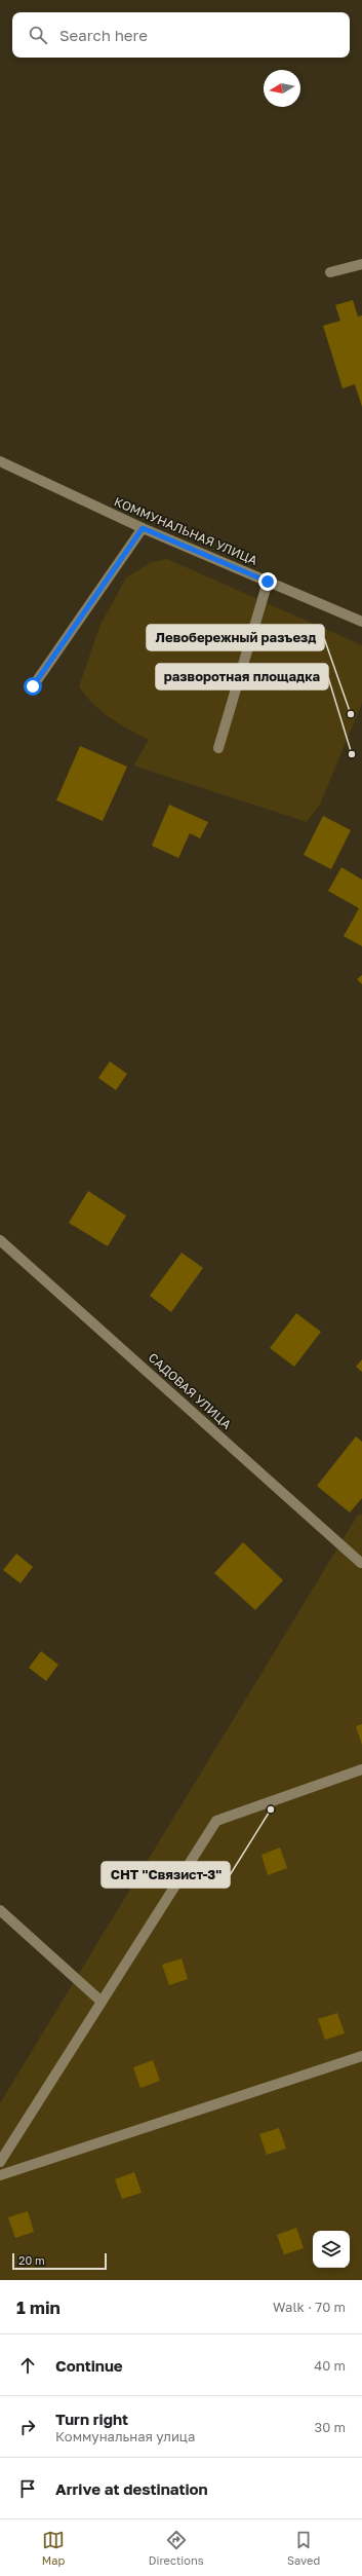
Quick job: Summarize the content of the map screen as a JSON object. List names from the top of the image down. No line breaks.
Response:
{"streets":{"street":["КОММУНАЛЬНАЯ УЛИЦА","САДОВАЯ УЛИЦА"]},"places":["Левобережный разъезд","разворотная площадка","СНТ \"Связист-3\""],"scale_bar":"20 m","north":"left","page":{"search":"Search here","scale":"20 m","heading":["1 min","Walk · 70 m"],"list":[["Continue","40 m"],["Turn right","Коммунальная улица","30 m"],"Arrive at destination"],"nav":["Map","Directions","Saved"]}}
